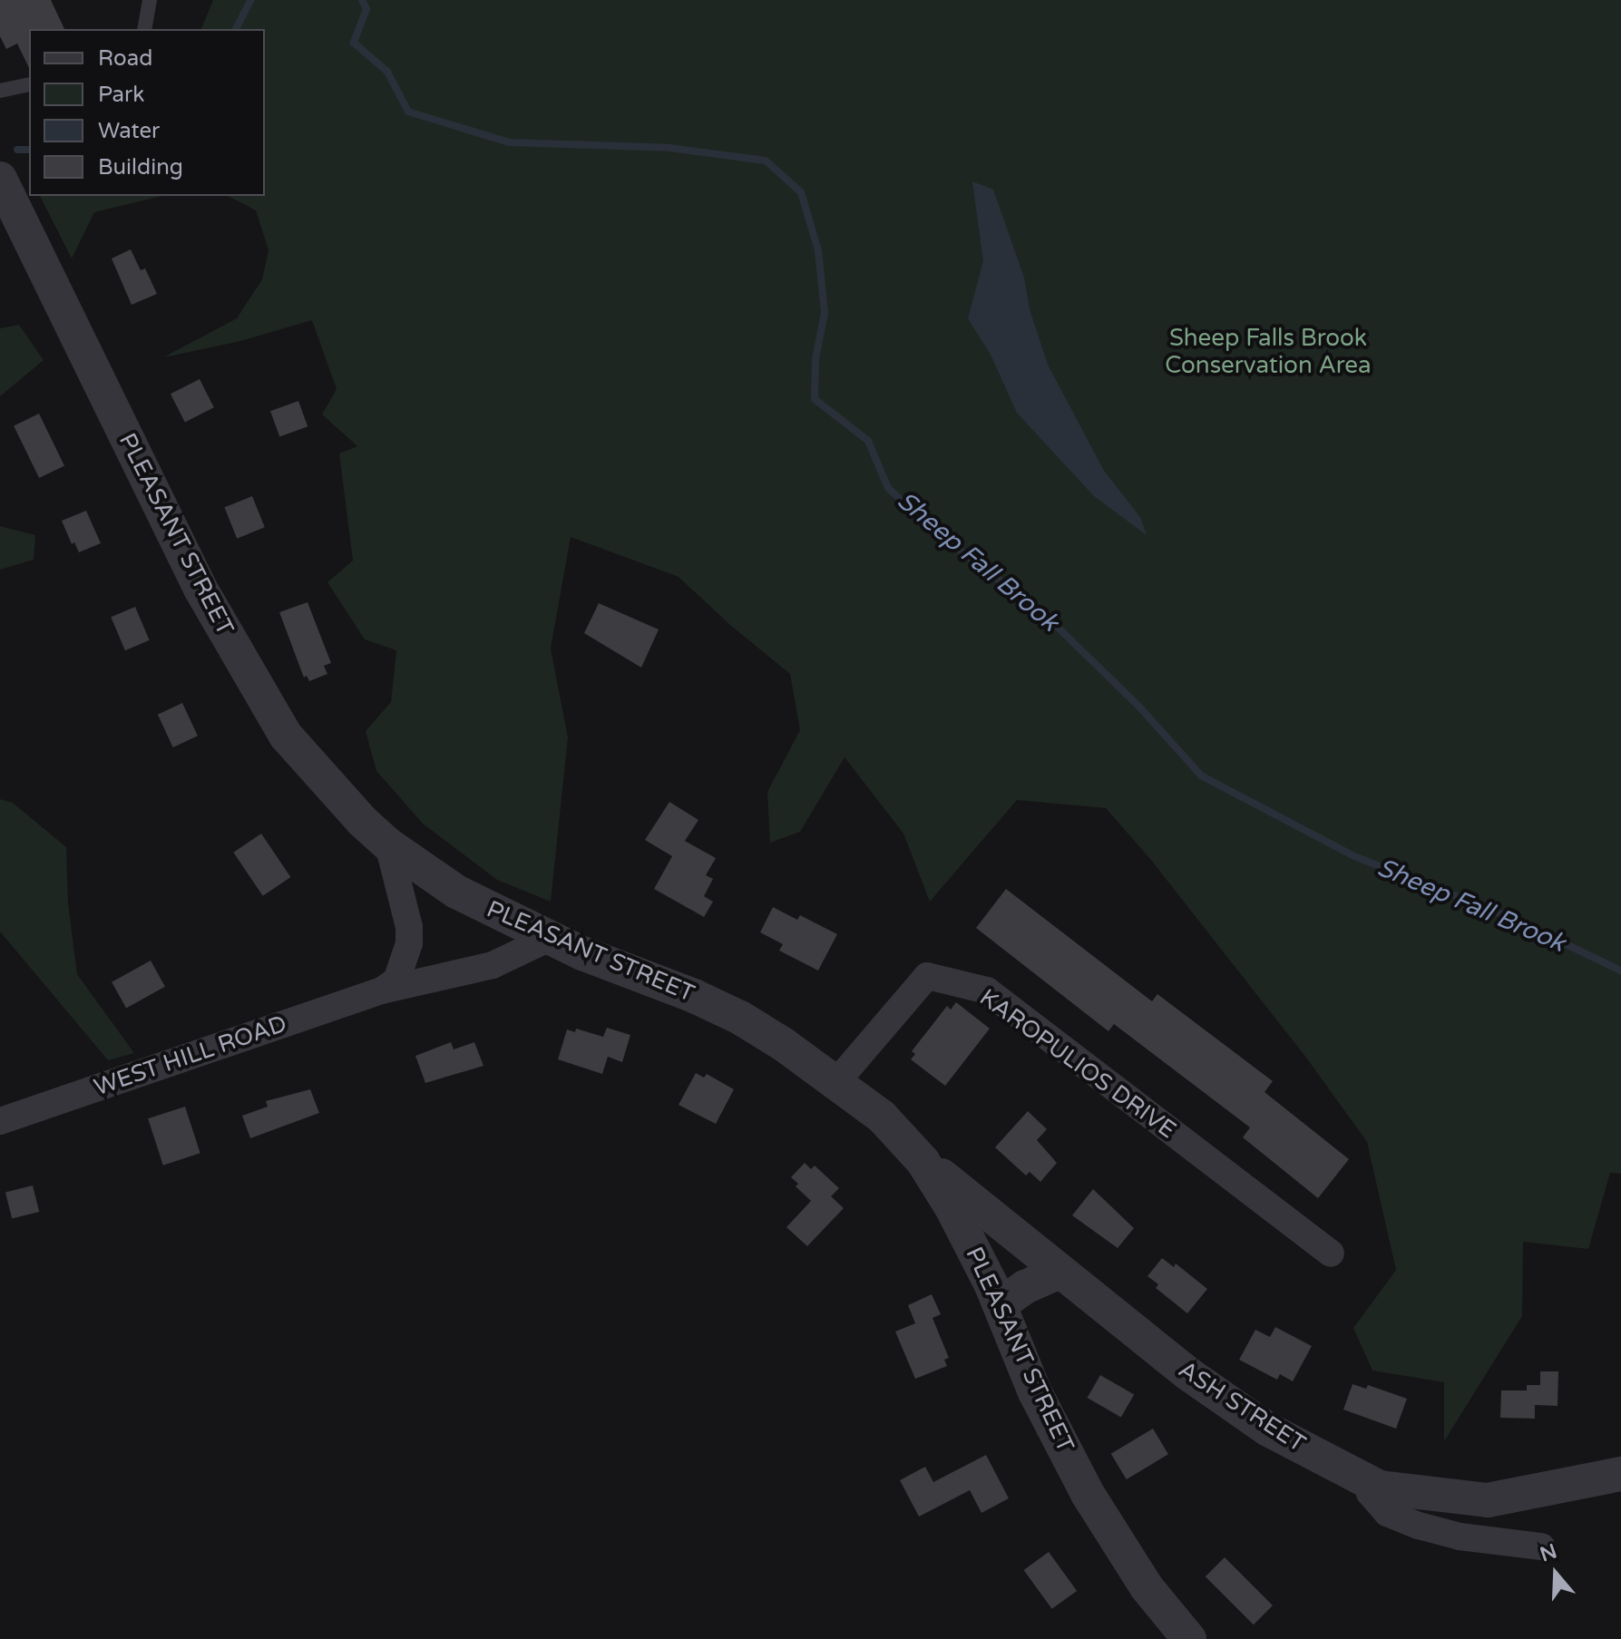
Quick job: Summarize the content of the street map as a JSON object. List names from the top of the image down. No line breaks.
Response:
{"streets":{"street":["PLEASANT STREET","WEST HILL ROAD","KAROPULIOS DRIVE","ASH STREET"]},"crossings":[["PLEASANT STREET","WEST HILL ROAD"],["PLEASANT STREET","KAROPULIOS DRIVE"],["PLEASANT STREET","ASH STREET"]],"water":["Sheep Fall Brook"],"parks":["Sheep Falls Brook Conservation Area"],"legend":["Road","Park","Water","Building"],"north":"top"}
